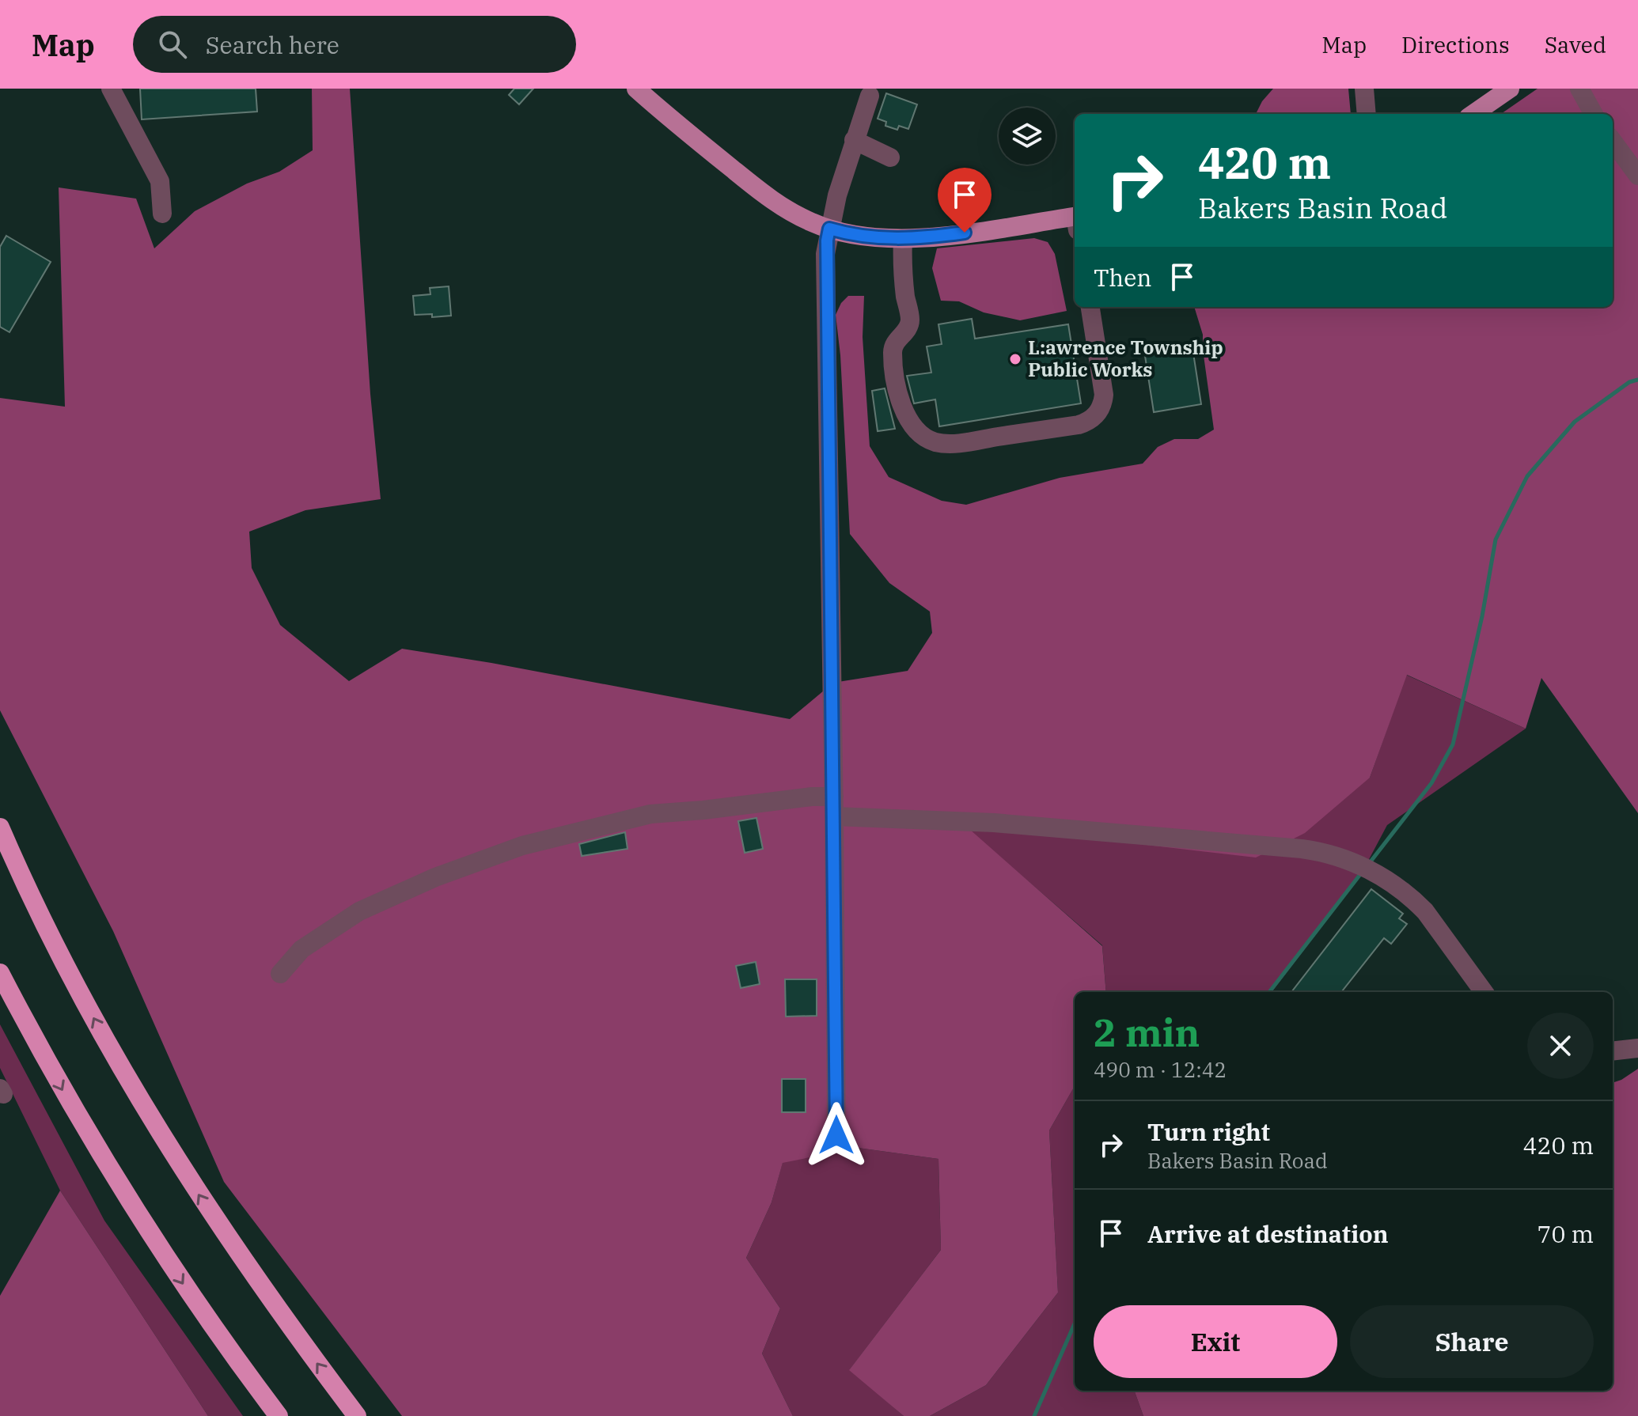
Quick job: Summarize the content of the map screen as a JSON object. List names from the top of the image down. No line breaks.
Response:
{"places":["L:awrence Township Public Works"],"page":{"header":"Map","search":"Search here","nav":["Map","Directions","Saved"],"turn":["420 m","Bakers Basin Road"],"then":"Then","heading":["2 min","490 m · 12:42"],"list":[{"name":"Turn right","note":"Bakers Basin Road","value":"420 m"},{"name":"Arrive at destination","value":"70 m"}],"buttons":["Exit","Share"]}}
